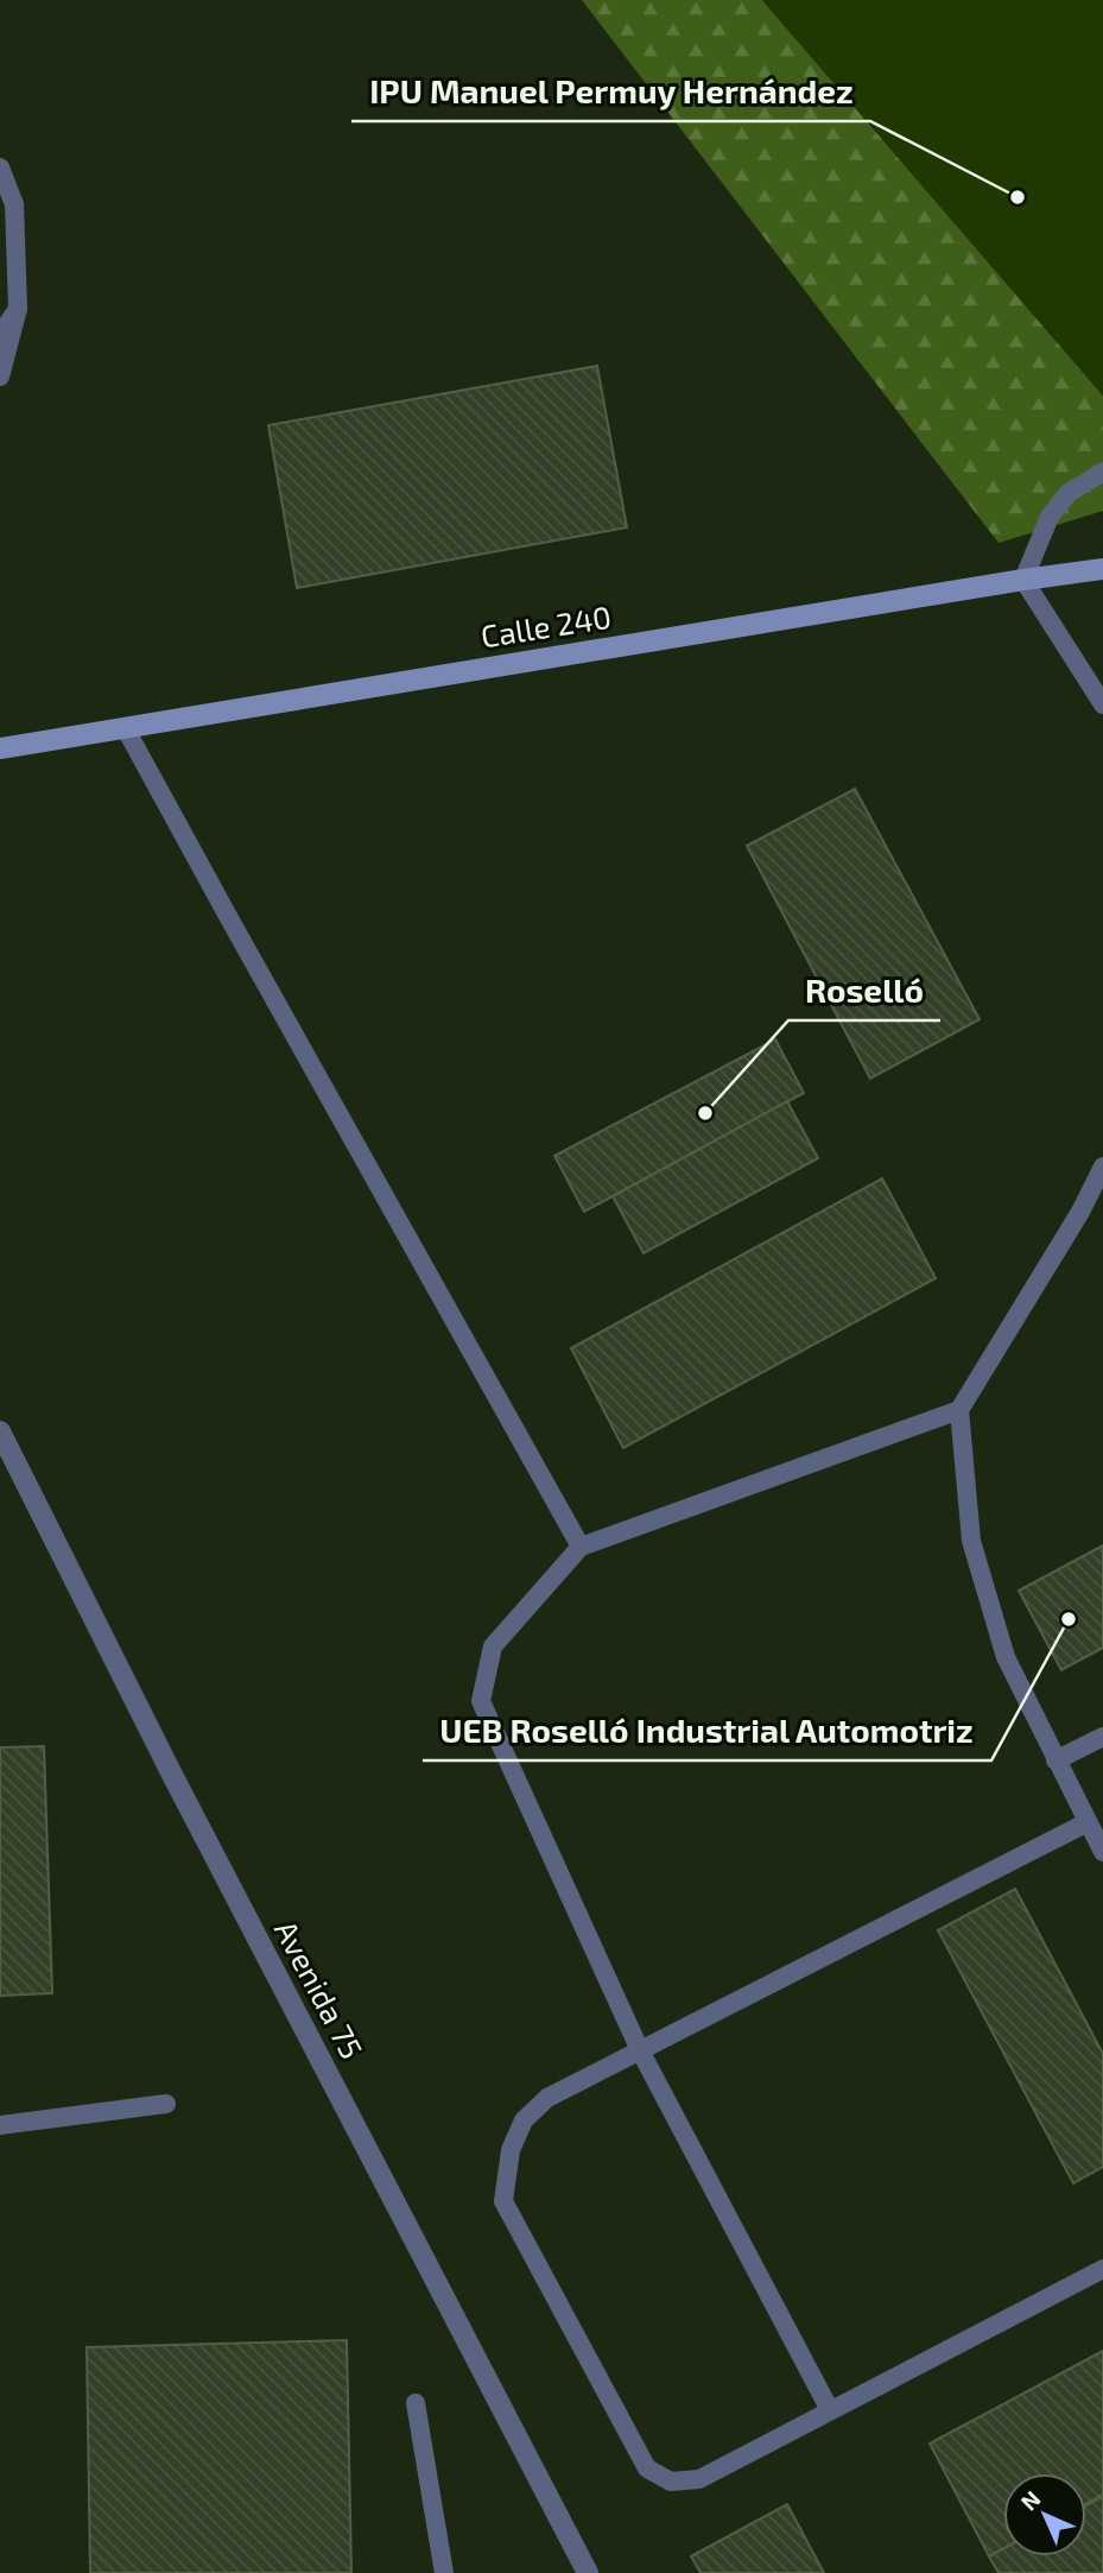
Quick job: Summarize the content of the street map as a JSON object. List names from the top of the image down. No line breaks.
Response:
{"streets":{"main road":["Calle 240"],"street":["Avenida 75"]},"places":["IPU Manuel Permuy Hernández","Roselló","UEB Roselló Industrial Automotriz"],"north":"top left"}
